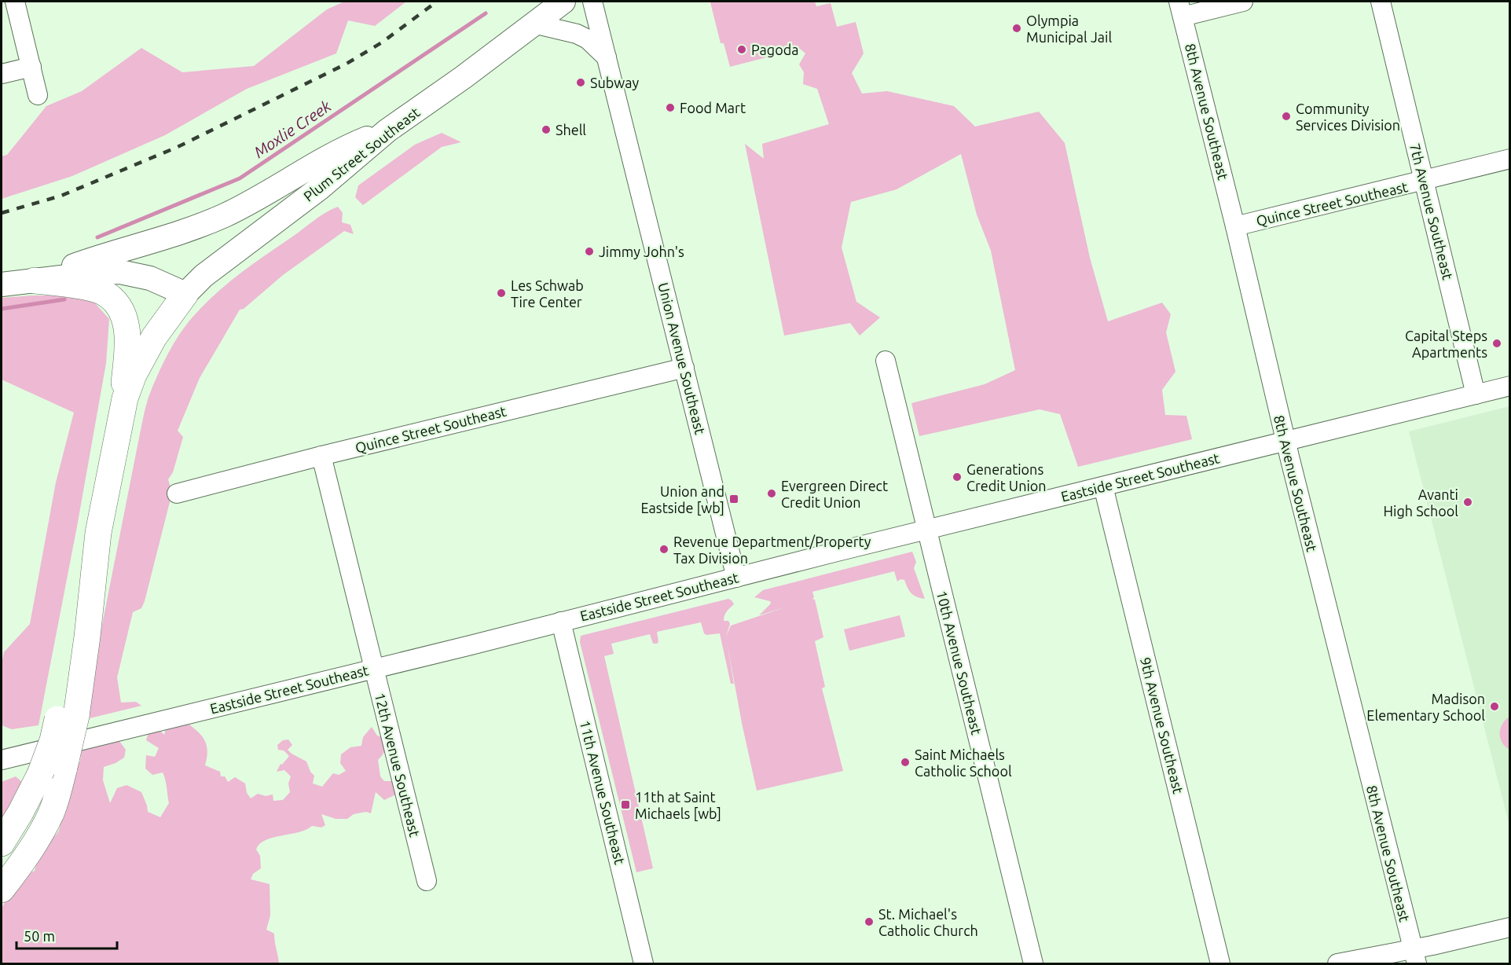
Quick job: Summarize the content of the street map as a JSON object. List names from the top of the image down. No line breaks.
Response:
{"streets":{"main road":["Plum Street Southeast"],"street":["8th Avenue Southeast","Quince Street Southeast","7th Avenue Southeast","Union Avenue Southeast","Eastside Street Southeast","10th Avenue Southeast","9th Avenue Southeast","12th Avenue Southeast","11th Avenue Southeast"]},"crossings":[["8th Avenue Southeast","Quince Street Southeast"],["8th Avenue Southeast","Eastside Street Southeast"],["Quince Street Southeast","7th Avenue Southeast"],["Quince Street Southeast","Union Avenue Southeast"],["Quince Street Southeast","12th Avenue Southeast"],["7th Avenue Southeast","Eastside Street Southeast"],["Union Avenue Southeast","Eastside Street Southeast"],["Eastside Street Southeast","10th Avenue Southeast"],["Eastside Street Southeast","9th Avenue Southeast"],["Eastside Street Southeast","12th Avenue Southeast"],["Eastside Street Southeast","11th Avenue Southeast"]],"water":["Moxlie Creek"],"places":{"other":["Olympia Municipal Jail","Pagoda","Subway","Food Mart","Community Services Division","Shell","Jimmy John's","Les Schwab Tire Center","Capital Steps Apartments","Generations Credit Union","Evergreen Direct Credit Union","Avanti High School","Revenue Department/Property Tax Division","Madison Elementary School","Saint Michaels Catholic School","St. Michael's Catholic Church"],"transit":["Union and Eastside [wb]","11th at Saint Michaels [wb]"]},"scale_bar":"50 m"}
